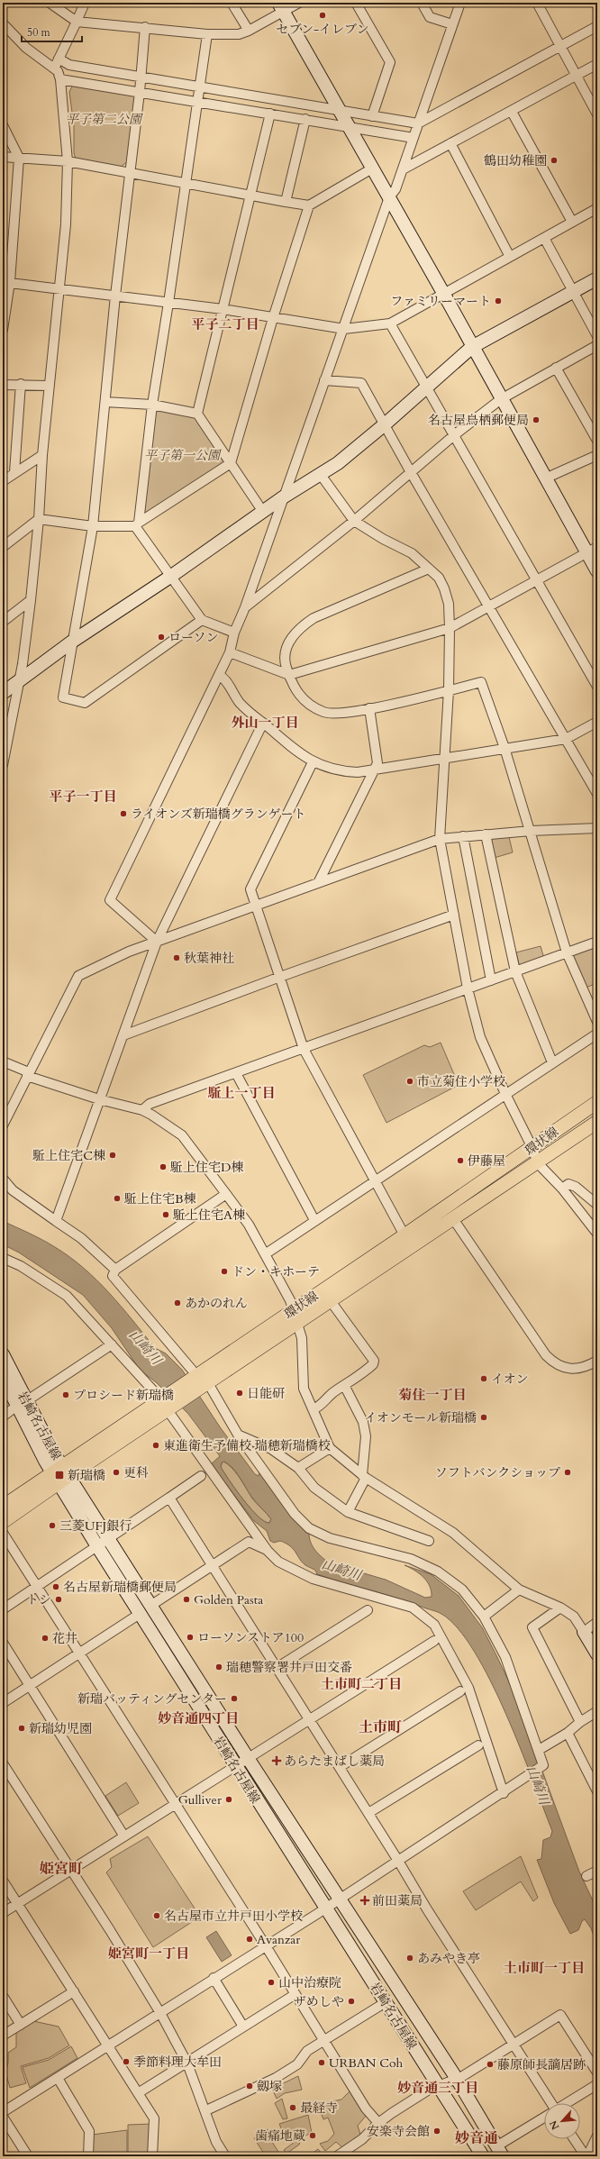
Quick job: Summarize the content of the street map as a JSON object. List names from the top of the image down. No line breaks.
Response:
{"streets":{"main road":["環状線","岩崎名古屋線"]},"crossings":[["環状線","岩崎名古屋線"]],"districts":["平子二丁目","外山一丁目","平子一丁目","駈上一丁目","菊住一丁目","土市町二丁目","妙音通四丁目","土市町","姫宮町","姫宮町一丁目","土市町一丁目","妙音通三丁目","妙音通"],"water":["山崎川"],"parks":["平子第二公園","平子第一公園"],"places":{"other":["セブン-イレブン","鶴田幼稚園","ファミリーマート","名古屋鳥栖郵便局","ローソン","ライオンズ新瑞橋グランゲート","秋葉神社","市立菊住小学校","駈上住宅C棟","伊藤屋","駈上住宅D棟","駈上住宅B棟","駈上住宅A棟","ドン・キホーテ","あかのれん","イオン","日能研","プロシード新瑞橋","イオンモール新瑞橋","東進衛生予備校 瑞穂新瑞橋校","更科","ソフトバンクショップ","三菱UFJ銀行","名古屋新瑞橋郵便局","トシ","Golden Pasta","ローソンストア100","花井","瑞穂警察署井戸田交番","新瑞バッティングセンター","新瑞幼児園","Gulliver","名古屋市立井戸田小学校","Avanzar","あみやき亭","山中治療院","ザめしや","季節料理大牟田","URBAN Coh","藤原師長謫居跡","劔塚","最経寺","安楽寺会館","歯痛地蔵"],"transit":["新瑞橋"],"health":["あらたまばし薬局","前田薬局"]},"scale_bar":"50 m","north":"bottom left"}
